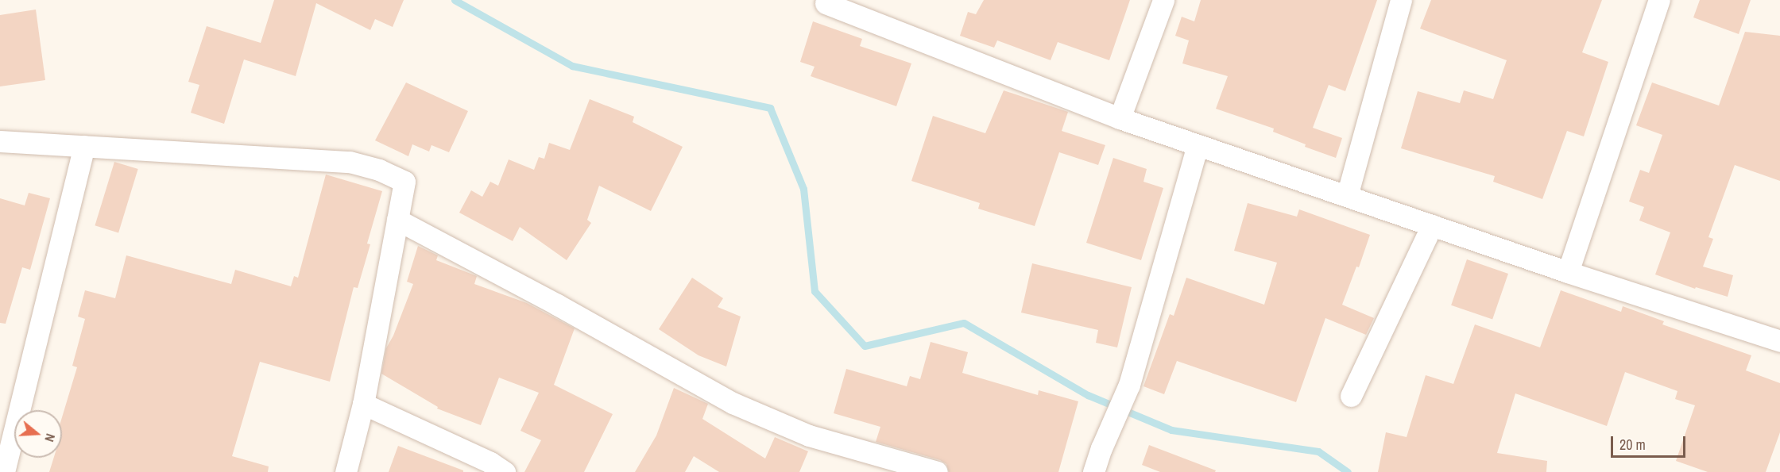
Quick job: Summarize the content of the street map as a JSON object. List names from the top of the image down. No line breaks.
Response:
{"scale_bar":"20 m","north":"right"}
